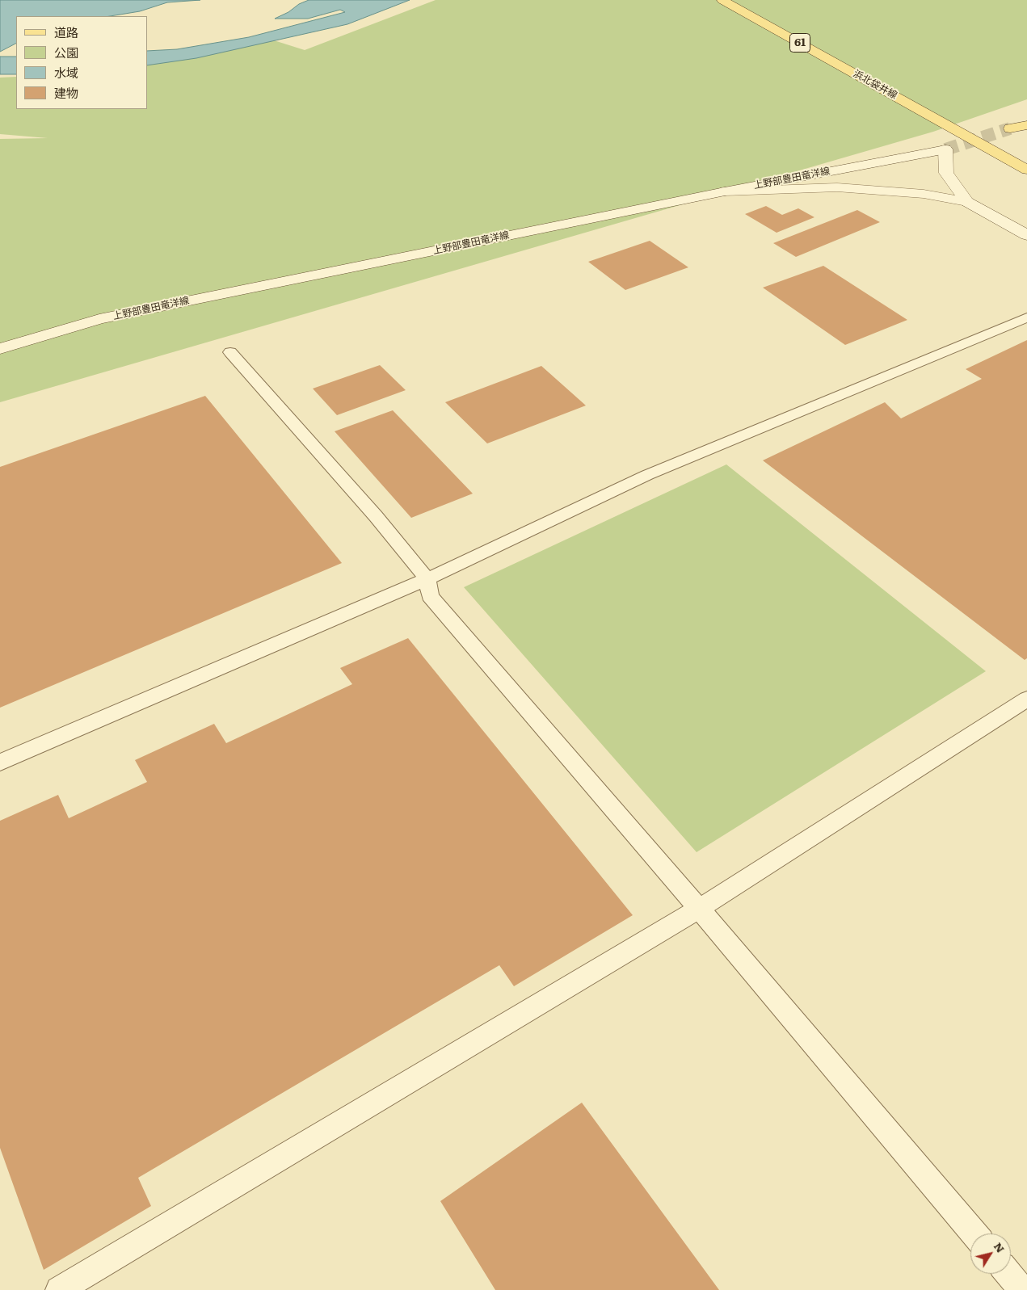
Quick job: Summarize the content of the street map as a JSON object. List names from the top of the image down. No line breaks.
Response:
{"streets":{"main road":["61","浜北袋井線","上野部豊田竜洋線"]},"legend":["道路","公園","水域","建物"],"north":"top right"}
